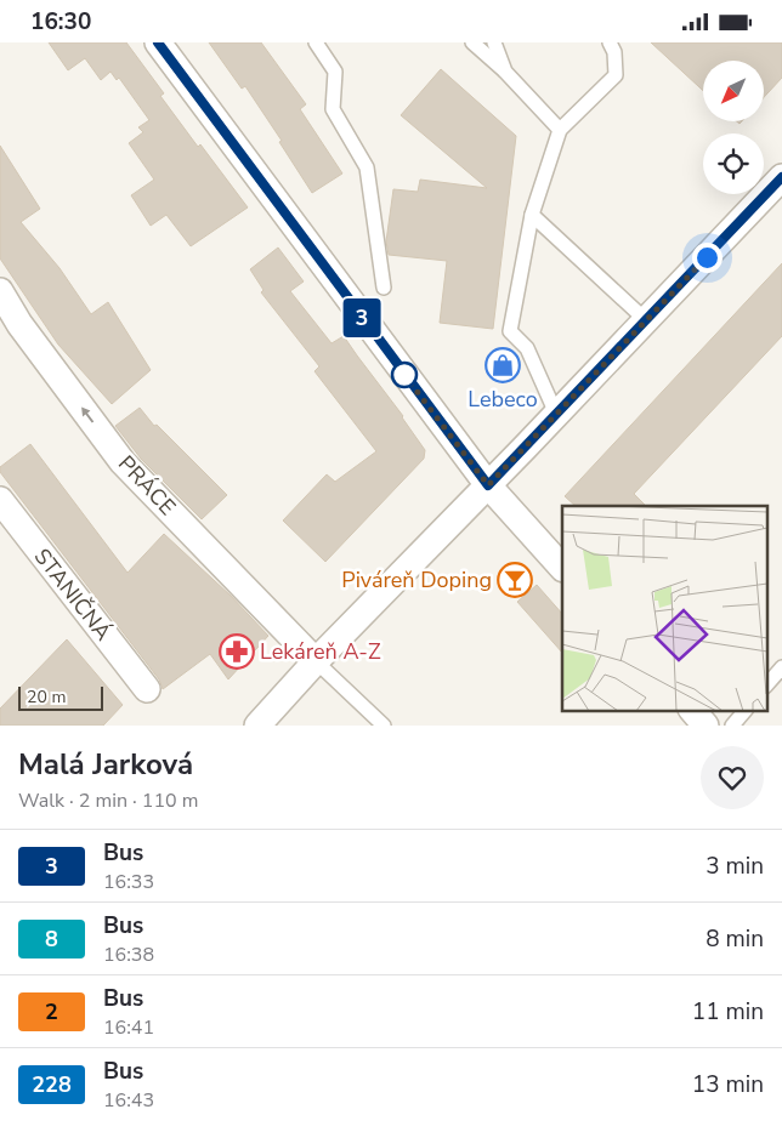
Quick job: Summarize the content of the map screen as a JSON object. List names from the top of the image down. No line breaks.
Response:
{"streets":{"street":["PRÁCE","STANIČNÁ"]},"one_way":["PRÁCE"],"places":{"shop":["Lebeco"],"bar":["Piváreň Doping"],"pharmacy":["Lekáreň A-Z"]},"lines":["bus line 3"],"scale_bar":"20 m","north":"bottom left","page":{"status":"16:30","on_map":"3","scale":"20 m","heading":["Malá Jarková","Walk · 2 min · 110 m"],"list":[{"mark":"3","name":"Bus","note":"16:33","value":"3 min"},{"mark":"8","name":"Bus","note":"16:38","value":"8 min"},{"mark":"2","name":"Bus","note":"16:41","value":"11 min"},{"mark":"228","name":"Bus","note":"16:43","value":"13 min"}]}}
